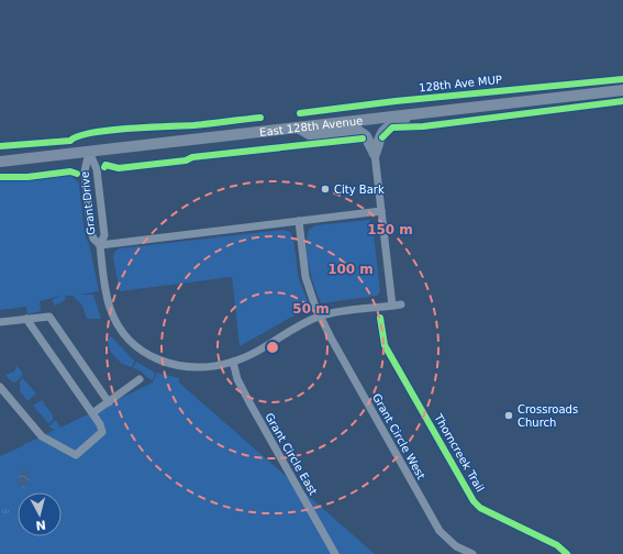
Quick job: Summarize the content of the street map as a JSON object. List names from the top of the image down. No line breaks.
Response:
{"streets":{"main road":["East 128th Avenue"],"street":["Grant Drive","Grant Circle West","Grant Circle East"],"cycle path":["128th Ave MUP","Thorncreek Trail"]},"crossings":[["East 128th Avenue","Grant Drive"],["Grant Drive","Grant Circle West"],["Grant Drive","Grant Circle East"]],"places":["City Bark","Crossroads Church"],"north":"bottom","rings":["150 m","100 m","50 m"]}
